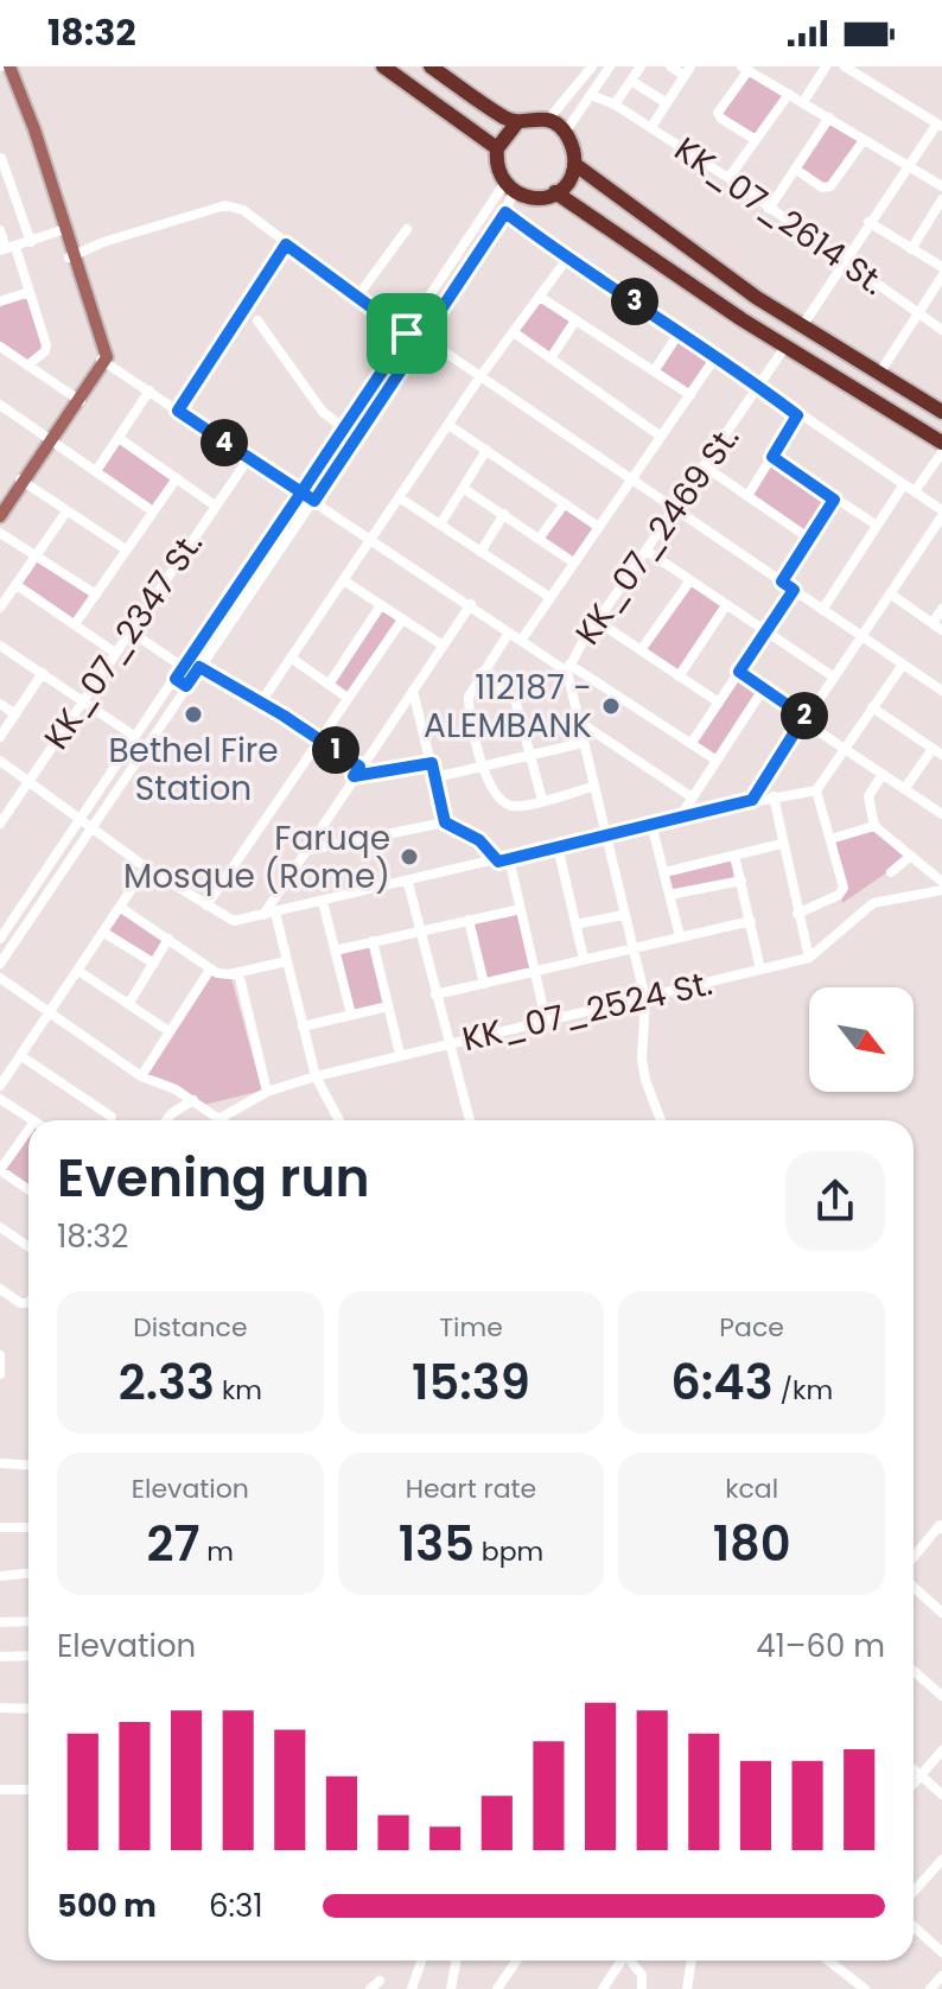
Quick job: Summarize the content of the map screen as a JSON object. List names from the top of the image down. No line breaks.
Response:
{"streets":{"street":["KK_07_2614 St.","KK_07_2469 St.","KK_07_2347 St.","KK_07_2524 St."]},"crossings":[["KK_07_2469 St.","KK_07_2524 St."]],"places":["112187 - ALEMBANK","Bethel Fire Station","Faruqe Mosque (Rome)"],"north":"bottom right","page":{"status":"18:32","pins":["3","4","2","1"],"heading":["Evening run","18:32"],"stats":[["Distance","2.33 km"],["Time","15:39"],["Pace","6:43 /km"],["Elevation","27 m"],["Heart rate","135 bpm"],["kcal","180"]],"chart":["Elevation","41–60 m"],"list":[{"name":"500 m","note":"6:31"}]}}
